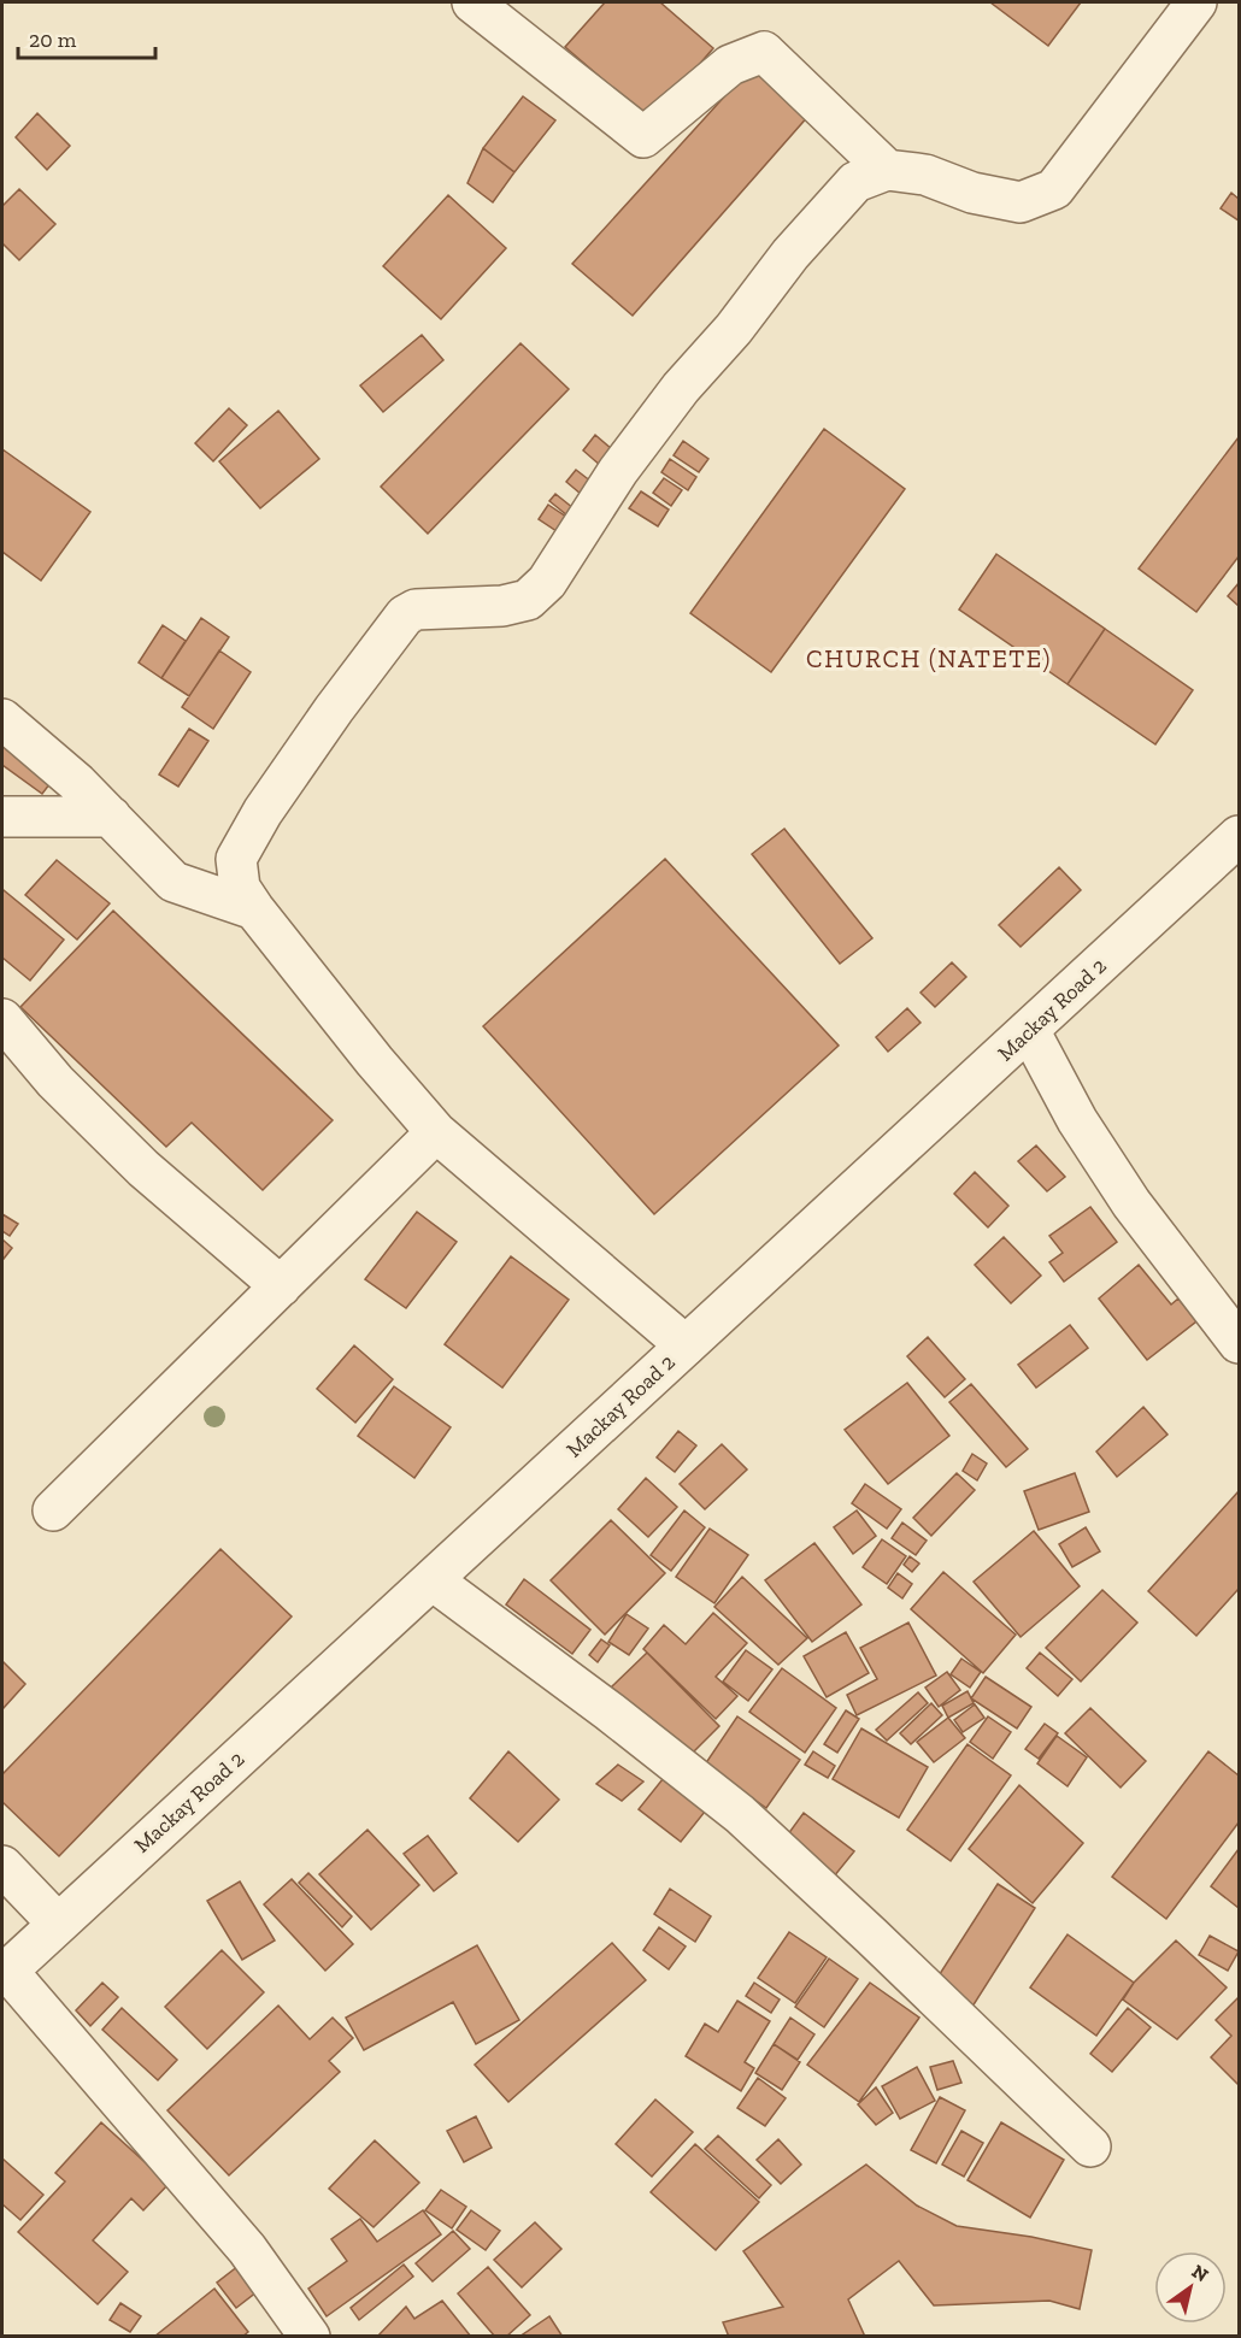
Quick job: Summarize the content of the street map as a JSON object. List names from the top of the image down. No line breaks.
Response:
{"streets":{"street":["Mackay Road 2"]},"districts":["CHURCH (NATETE)"],"scale_bar":"20 m","north":"top right"}
